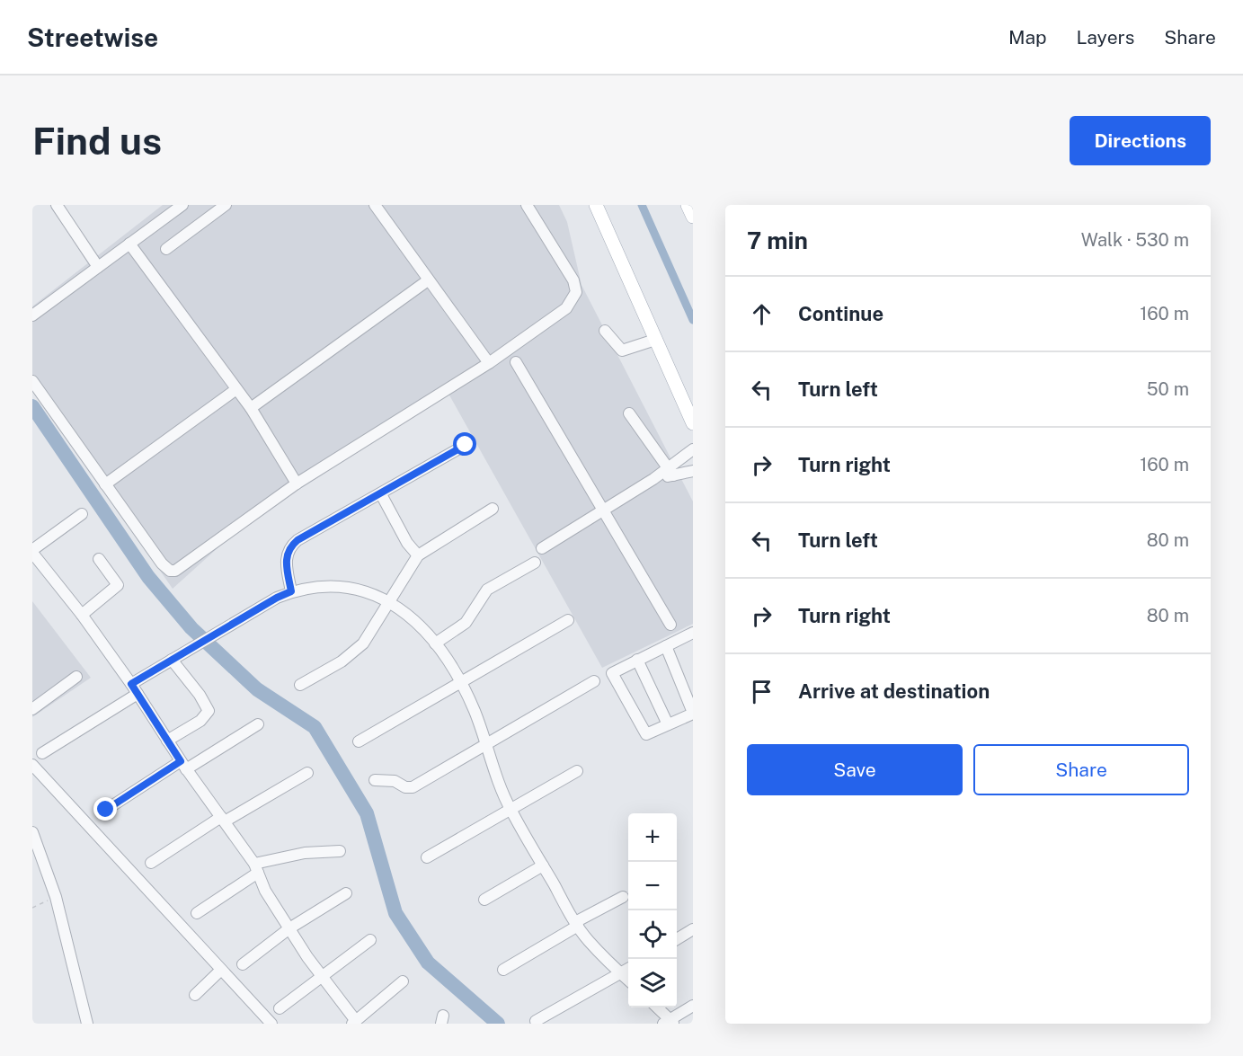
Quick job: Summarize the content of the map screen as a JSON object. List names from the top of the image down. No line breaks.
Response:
{"page":{"header":"Streetwise","nav":["Map","Layers","Share"],"buttons":["Directions",["Save","Share"]],"title":"Find us","heading":["7 min","Walk · 530 m"],"list":[["Continue","160 m"],["Turn left","50 m"],["Turn right","160 m"],["Turn left","80 m"],["Turn right","80 m"],"Arrive at destination"],"map_buttons":["+","−"]}}
